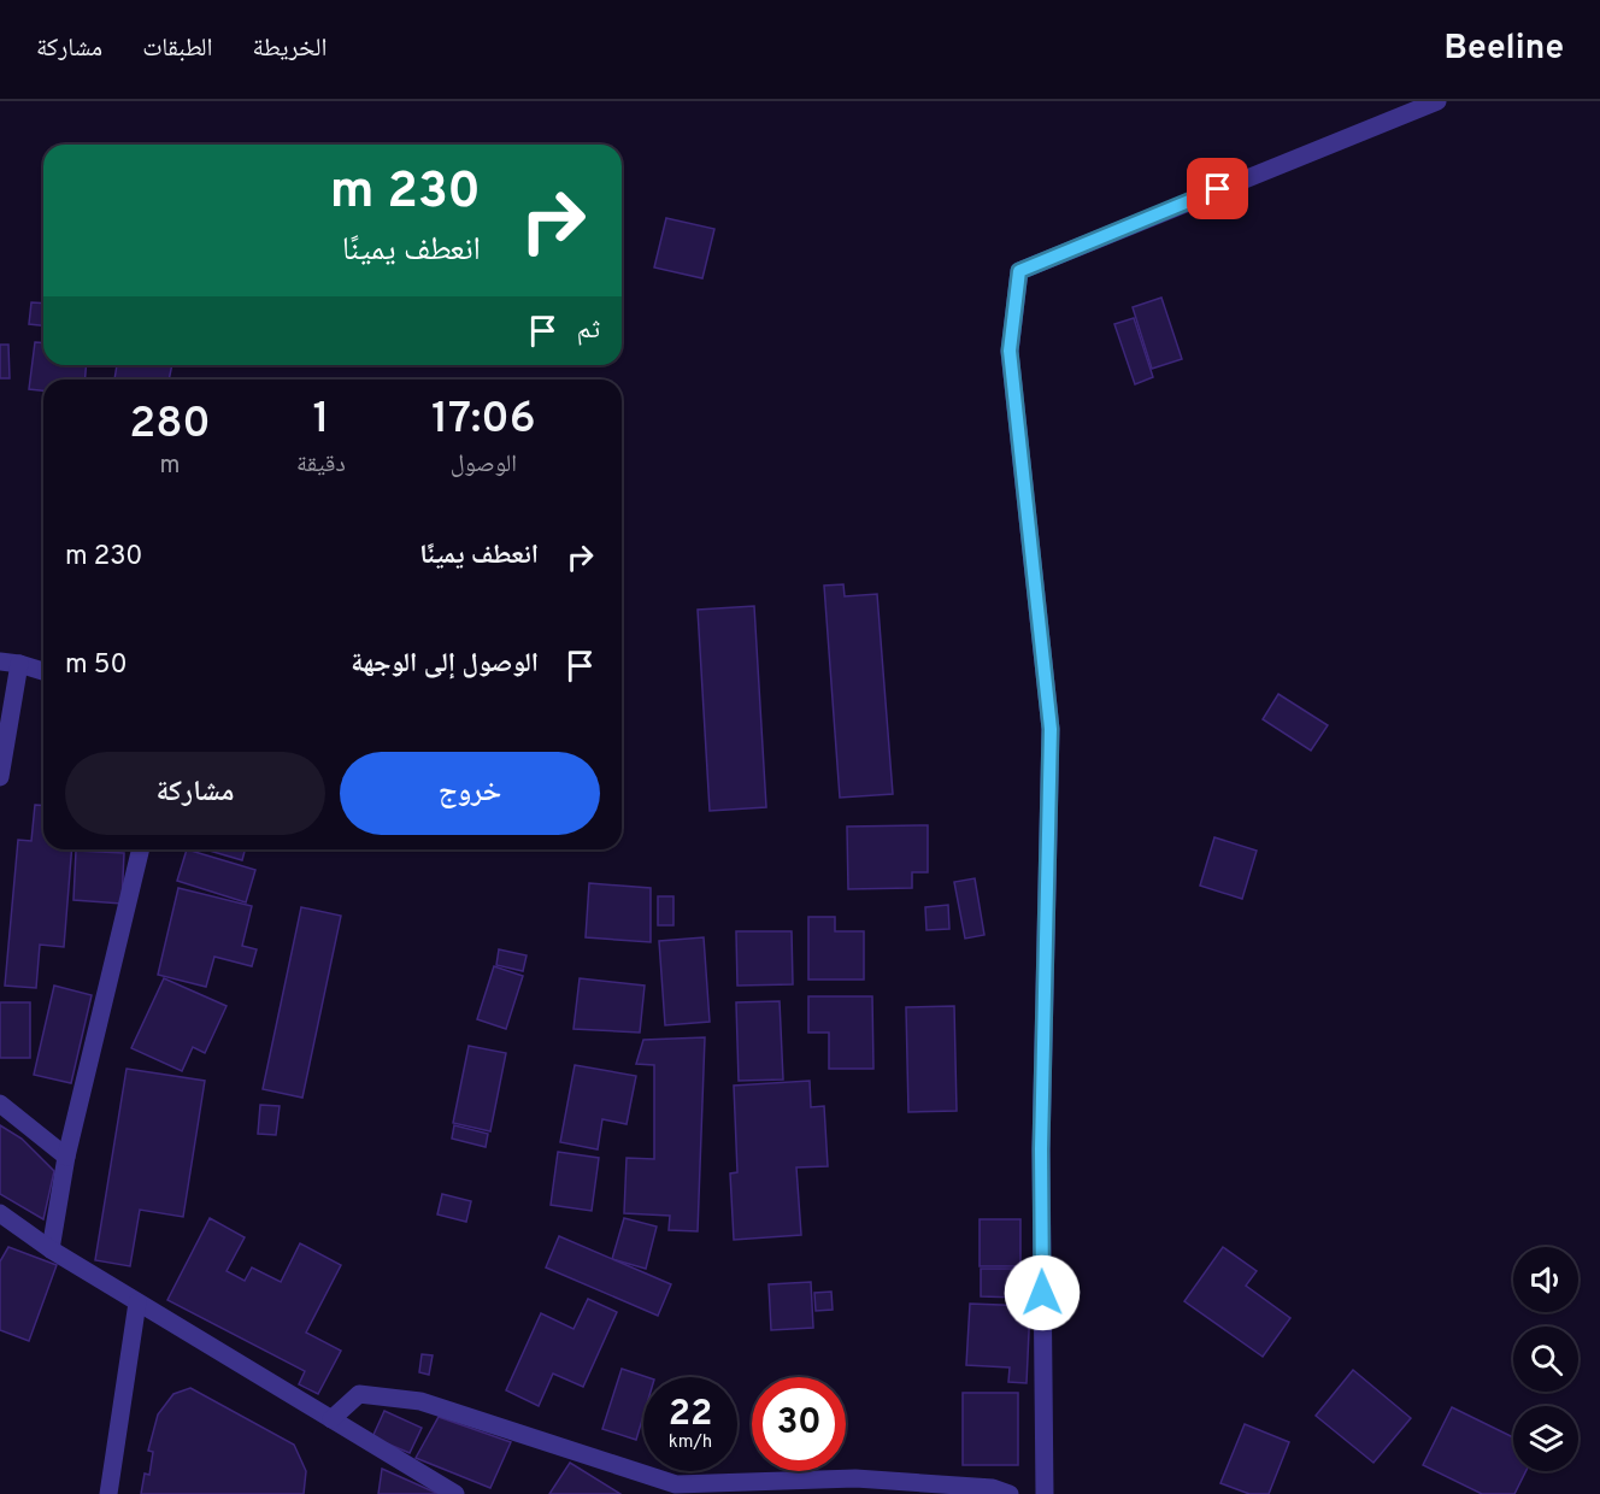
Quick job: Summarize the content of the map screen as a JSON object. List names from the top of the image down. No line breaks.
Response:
{"page":{"header":"Beeline","nav":["الخريطة","الطبقات","مشاركة"],"turn":["230 m","انعطف يمينًا"],"then":"ثم","eta":["17:06","الوصول","1","دقيقة","280","m"],"list":[{"name":"انعطف يمينًا","value":"230 m"},{"name":"الوصول إلى الوجهة","value":"50 m"}],"buttons":["خروج","مشاركة"],"speed":"22 km/h","limit":"30"}}
